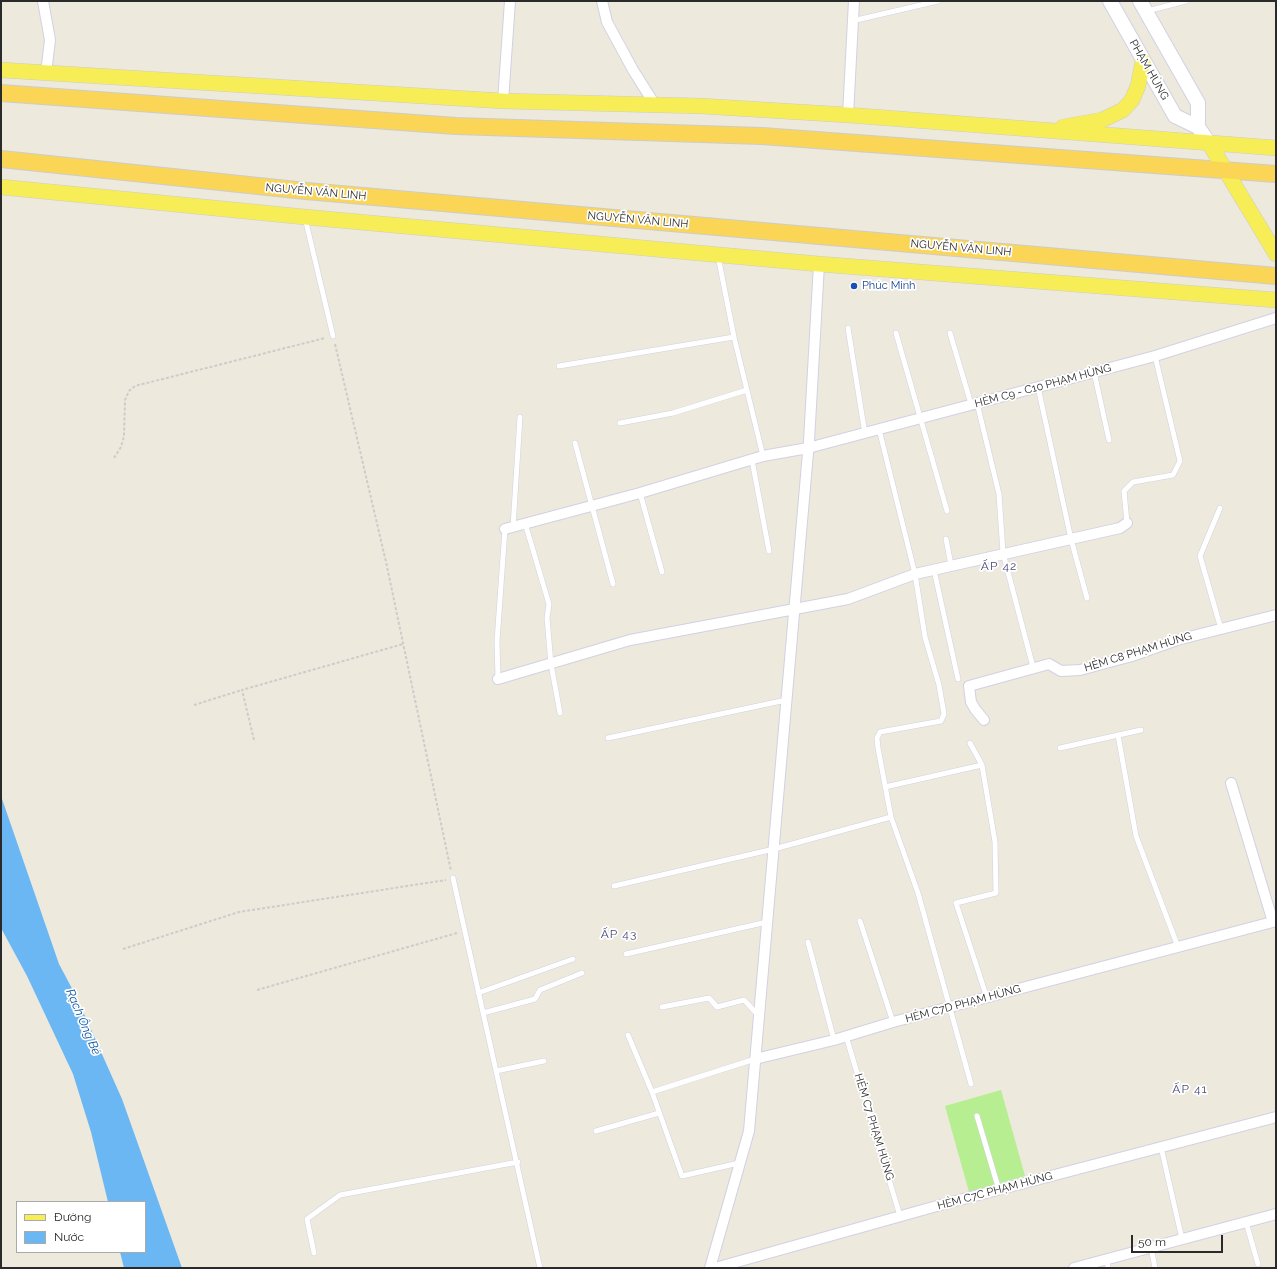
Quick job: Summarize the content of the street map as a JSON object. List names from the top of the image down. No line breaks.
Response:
{"streets":{"highway":["NGUYỄN VĂN LINH"],"main road":["PHẠM HÙNG"],"street":["HẺM C9 - C10 PHẠM HÙNG","HẺM C8 PHẠM HÙNG","HẺM C7D PHẠM HÙNG","HẺM C7C PHẠM HÙNG"],"lane":["HẺM C7 PHẠM HÙNG"]},"crossings":[["HẺM C7D PHẠM HÙNG","HẺM C7 PHẠM HÙNG"],["HẺM C7 PHẠM HÙNG","HẺM C7C PHẠM HÙNG"]],"districts":["ẤP 42","ẤP 43","ẤP 41"],"water":["Rạch Ông Bé"],"places":["Phúc Minh"],"legend":["Đường","Nước"],"scale_bar":"50 m"}
